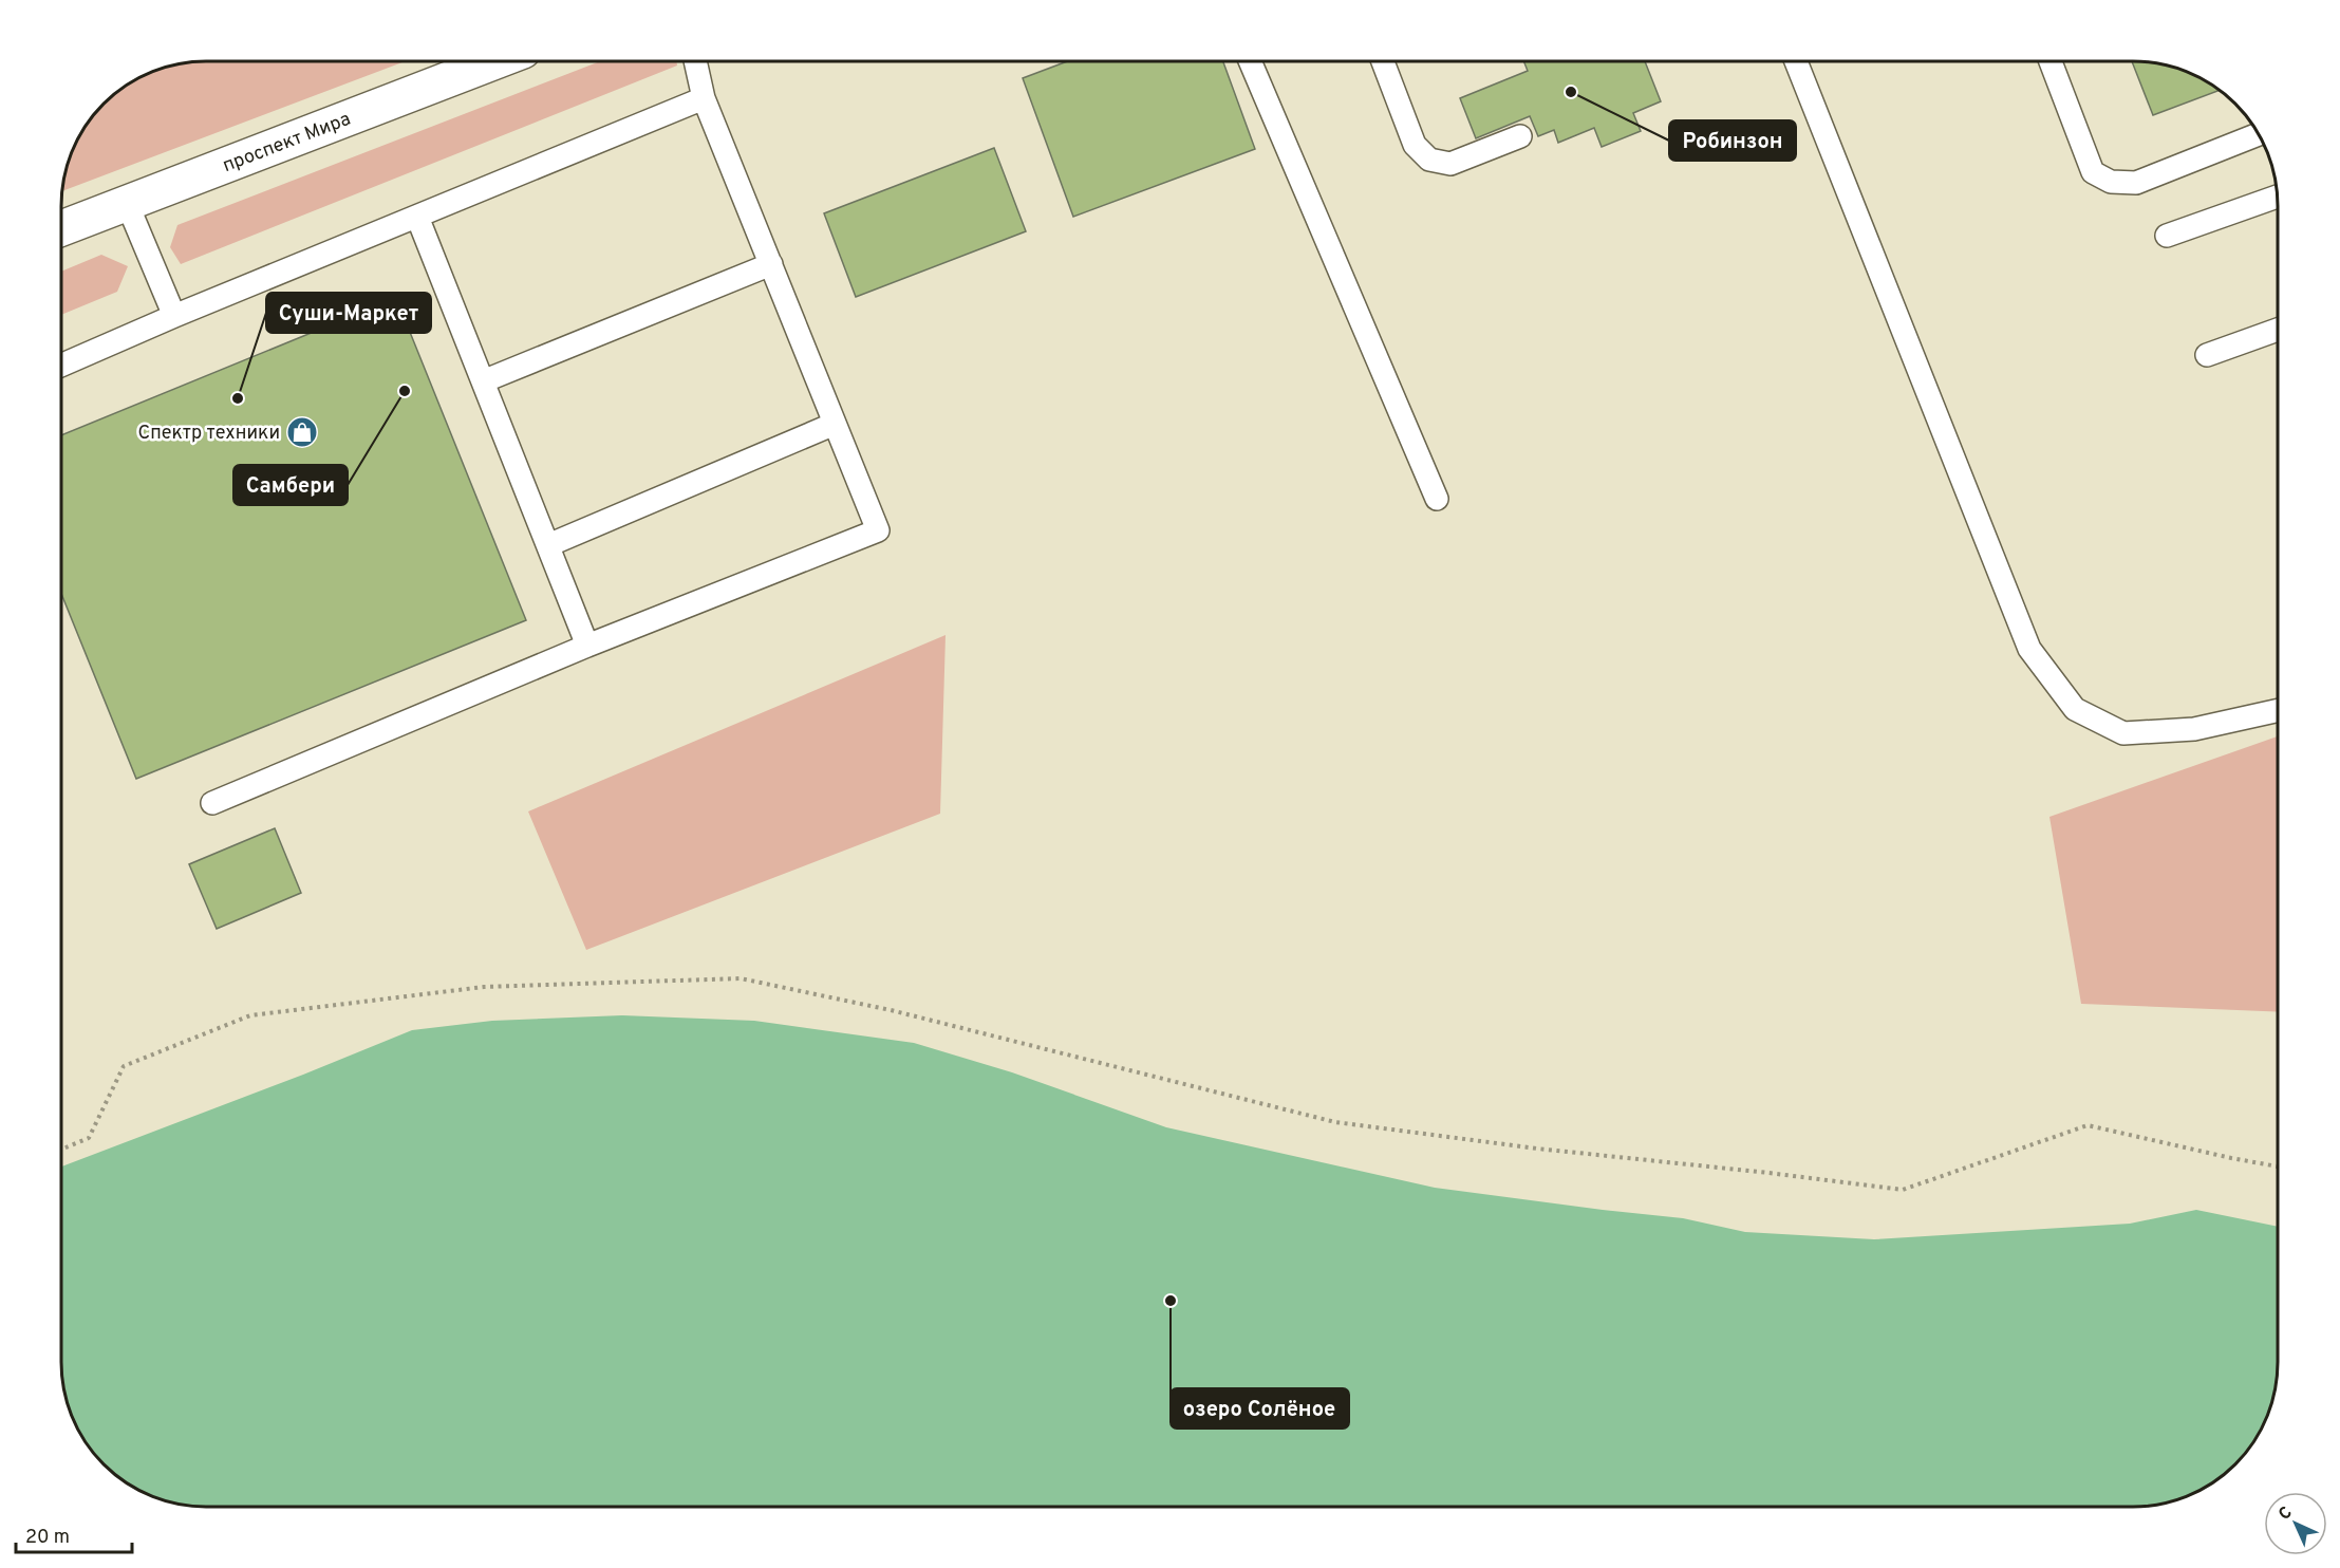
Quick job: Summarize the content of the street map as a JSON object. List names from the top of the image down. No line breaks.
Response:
{"streets":{"main road":["проспект Мира"]},"places":{"other":["Робинзон","Самбери","Суши-Маркет","озеро Солёное"],"shop":["Спектр техники"]},"scale_bar":"20 m","north":"top left"}
